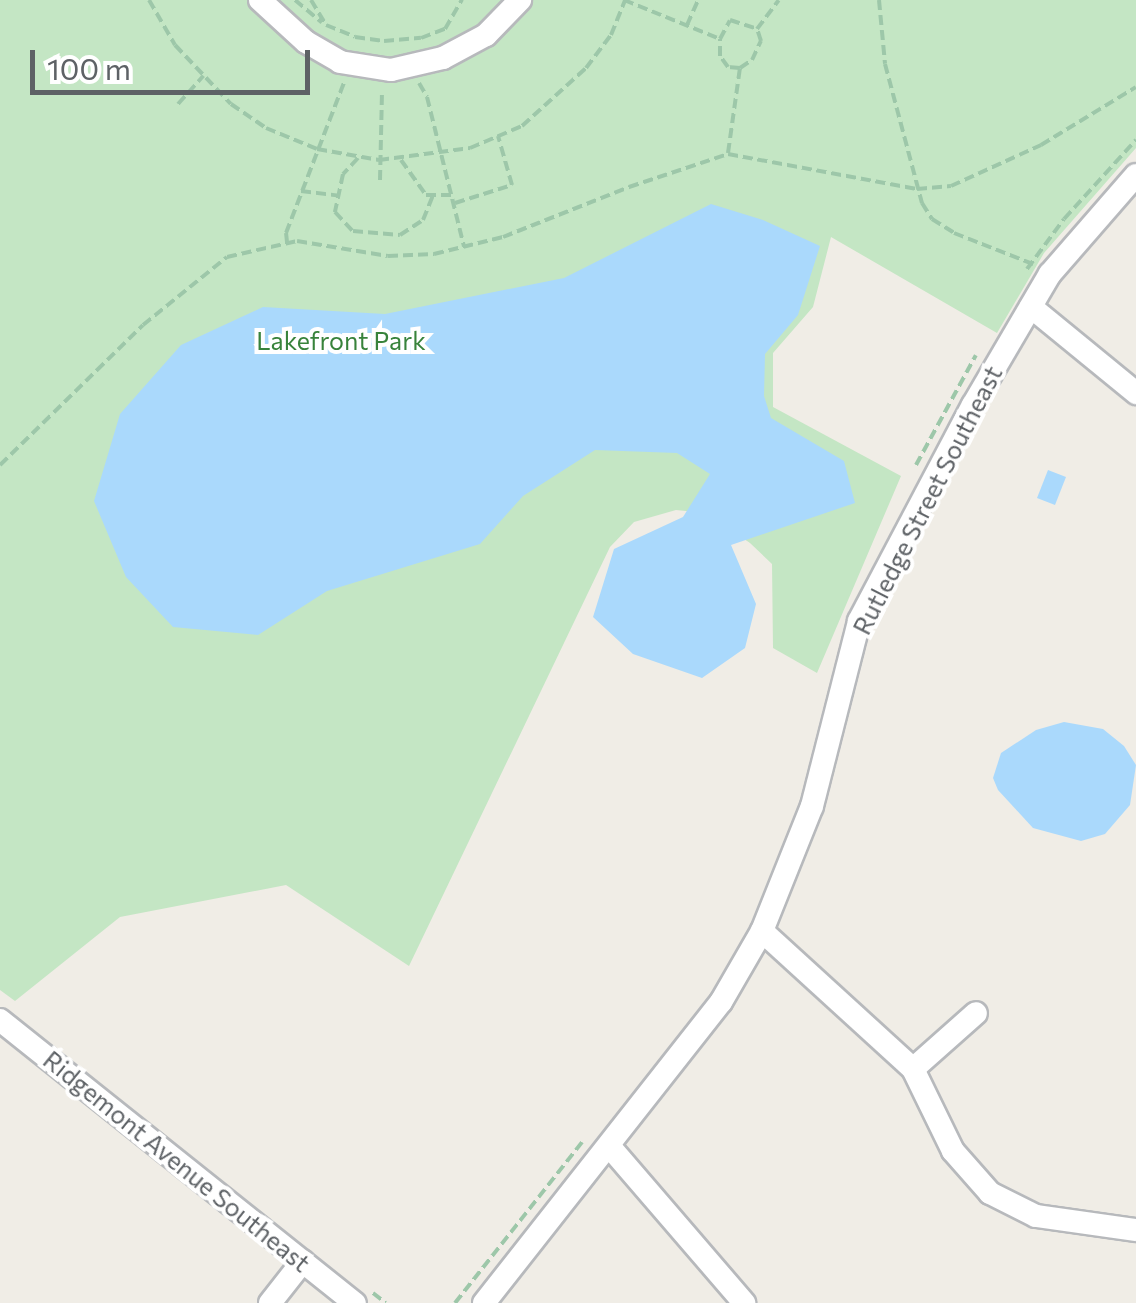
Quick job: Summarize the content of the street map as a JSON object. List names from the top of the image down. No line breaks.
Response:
{"streets":{"street":["Rutledge Street Southeast","Ridgemont Avenue Southeast"]},"parks":["Lakefront Park"],"scale_bar":"100 m"}
